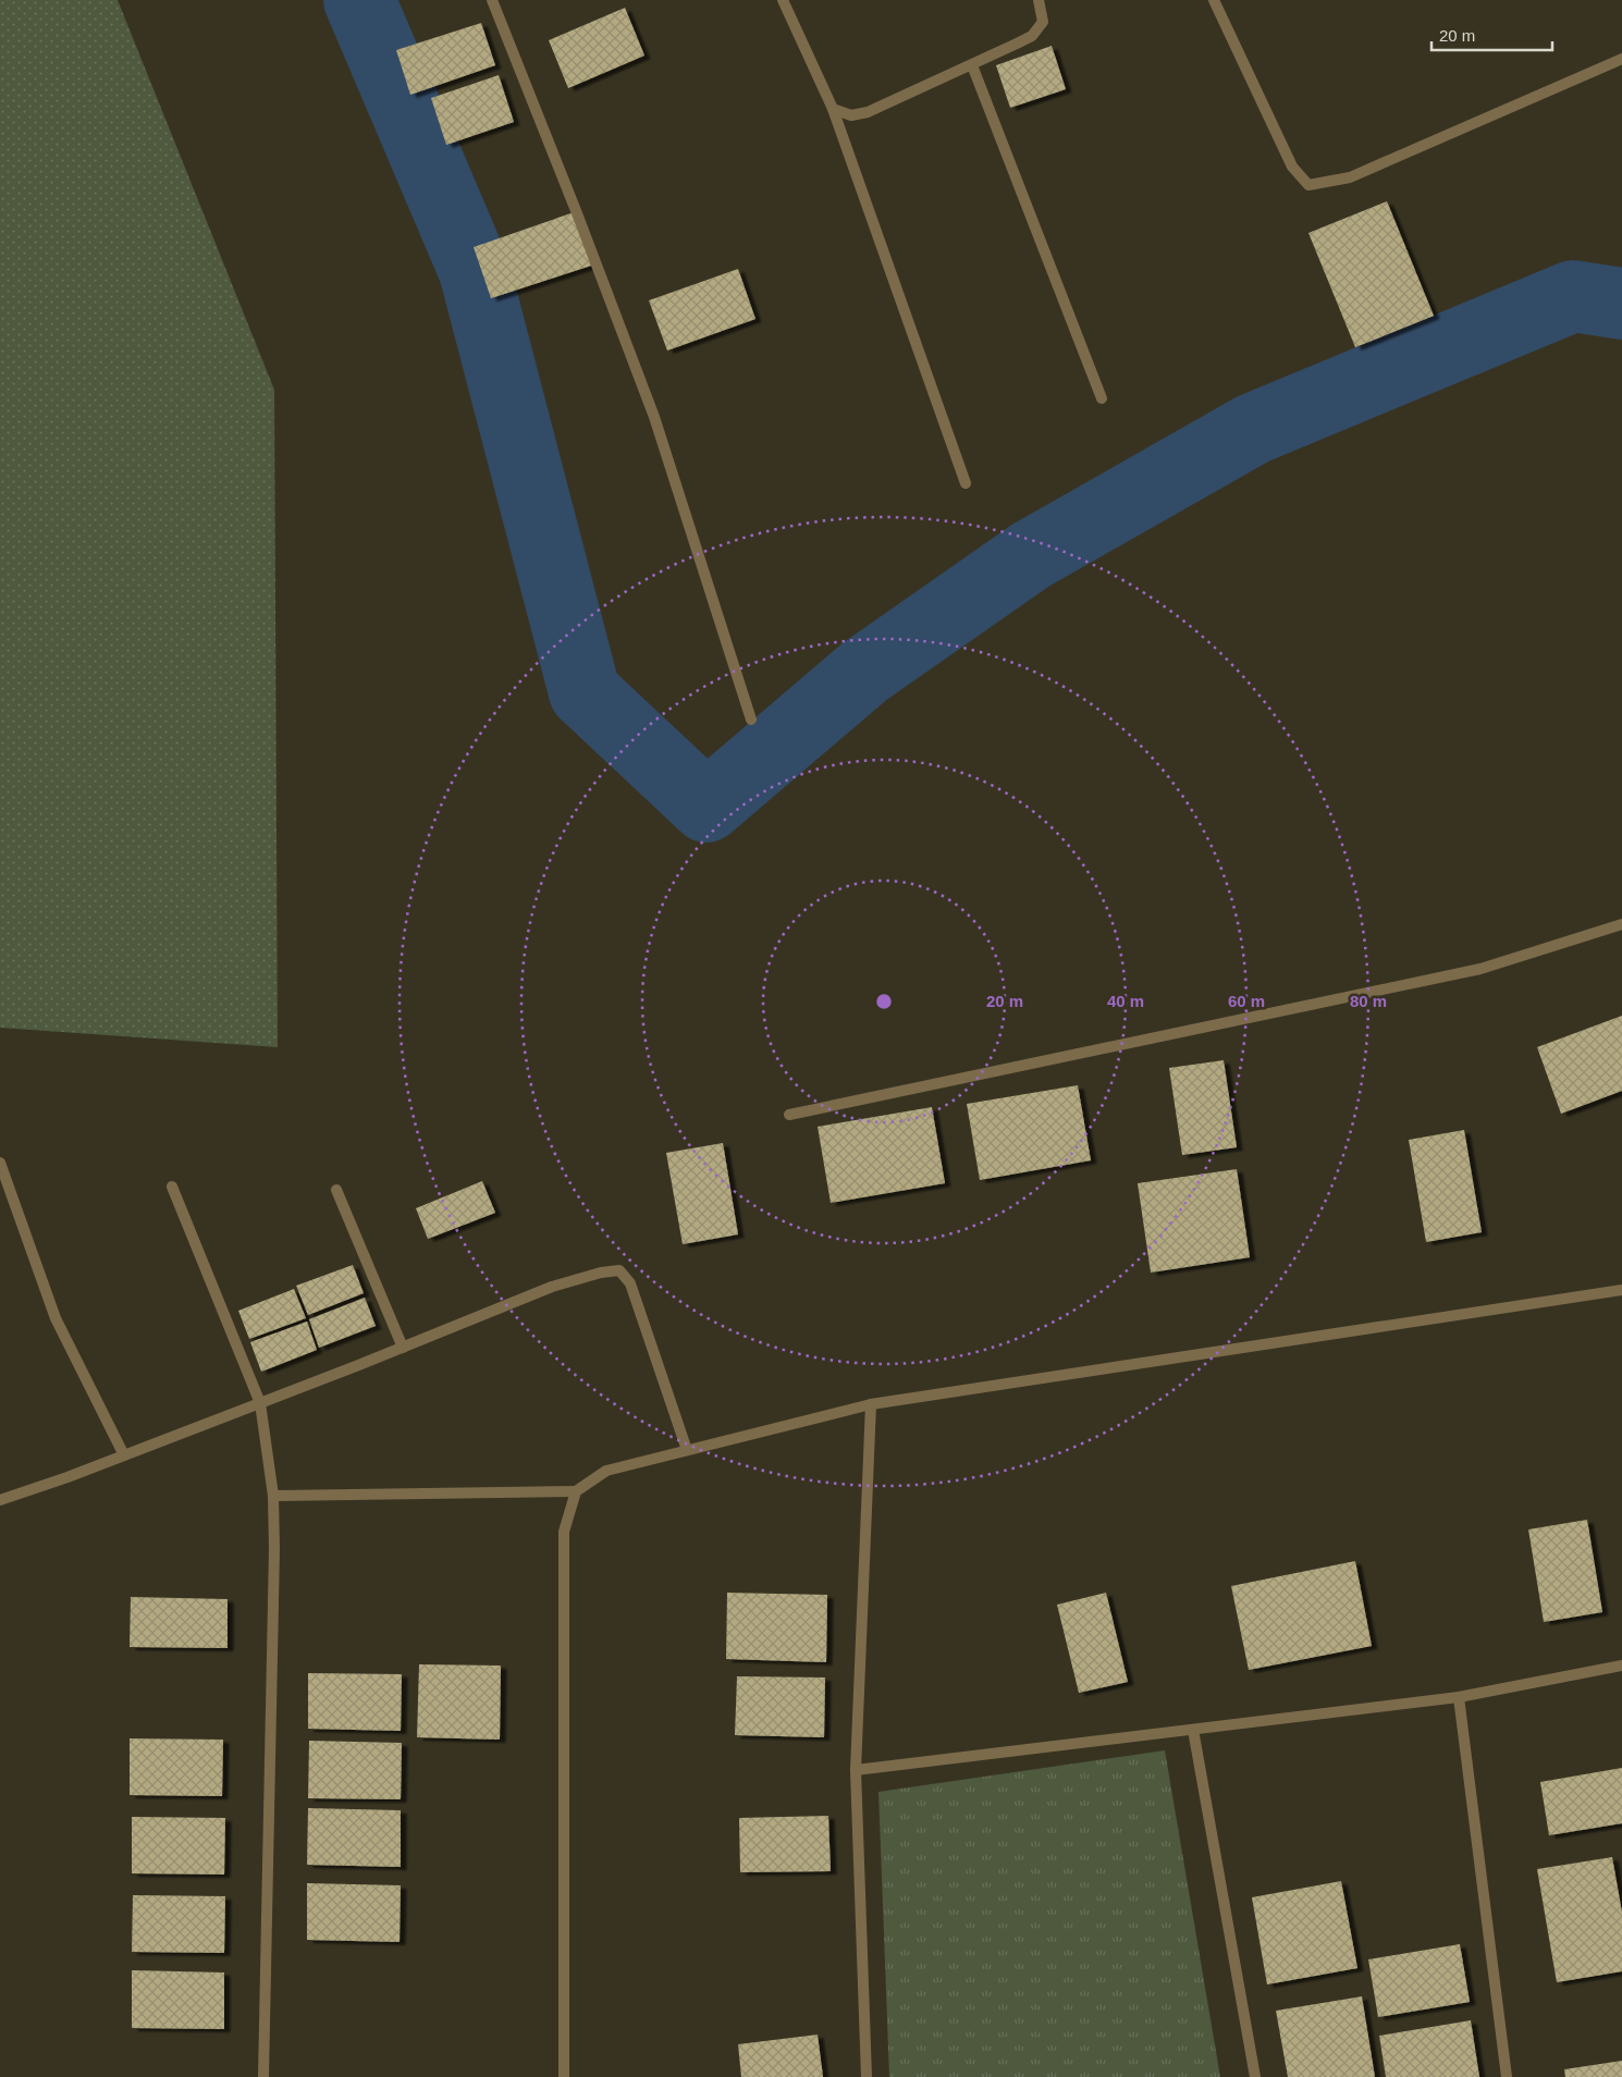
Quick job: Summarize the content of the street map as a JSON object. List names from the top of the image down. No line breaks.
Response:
{"scale_bar":"20 m","rings":["20 m","40 m","60 m","80 m"]}
